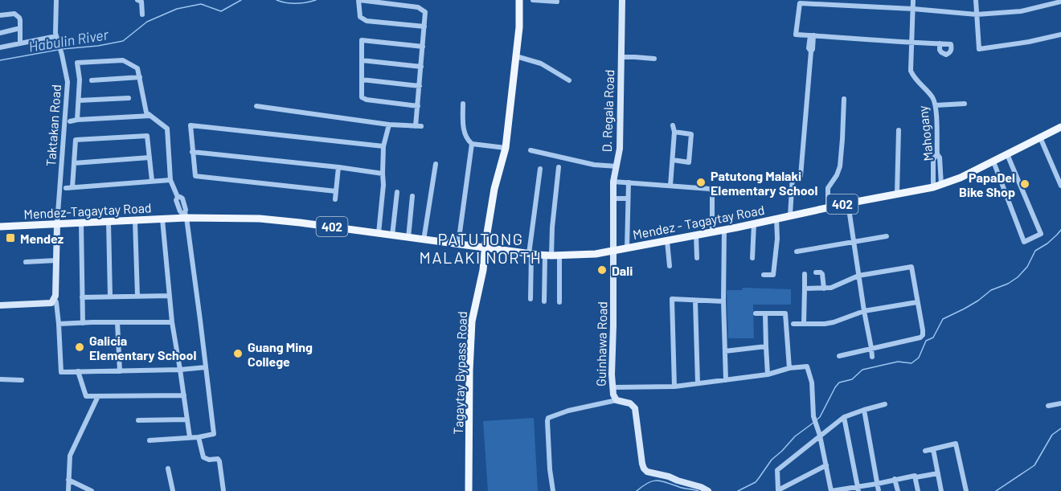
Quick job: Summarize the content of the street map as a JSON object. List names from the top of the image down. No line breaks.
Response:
{"streets":{"main road":["402","Mendez-Tagaytay Road","Mendez - Tagaytay Road","Tagaytay Bypass Road"],"street":["D. Regala Road","Taktakan Road","Mahogany","Guinhawa Road"]},"crossings":[["D. Regala Road","402"],["D. Regala Road","Mendez - Tagaytay Road"],["D. Regala Road","Guinhawa Road"],["Taktakan Road","Mendez-Tagaytay Road"],["Mahogany","Mendez - Tagaytay Road"],["402","Mendez-Tagaytay Road"],["402","Mendez - Tagaytay Road"],["402","Guinhawa Road"],["402","Tagaytay Bypass Road"],["Mendez - Tagaytay Road","Guinhawa Road"]],"districts":["PATUTONG MALAKI NORTH"],"water":["Habulin River"],"places":{"other":["Patutong Malaki Elementary School","PapaDel Bike Shop","Dali","Galicia Elementary School","Guang Ming College"],"transit":["Mendez"]}}
